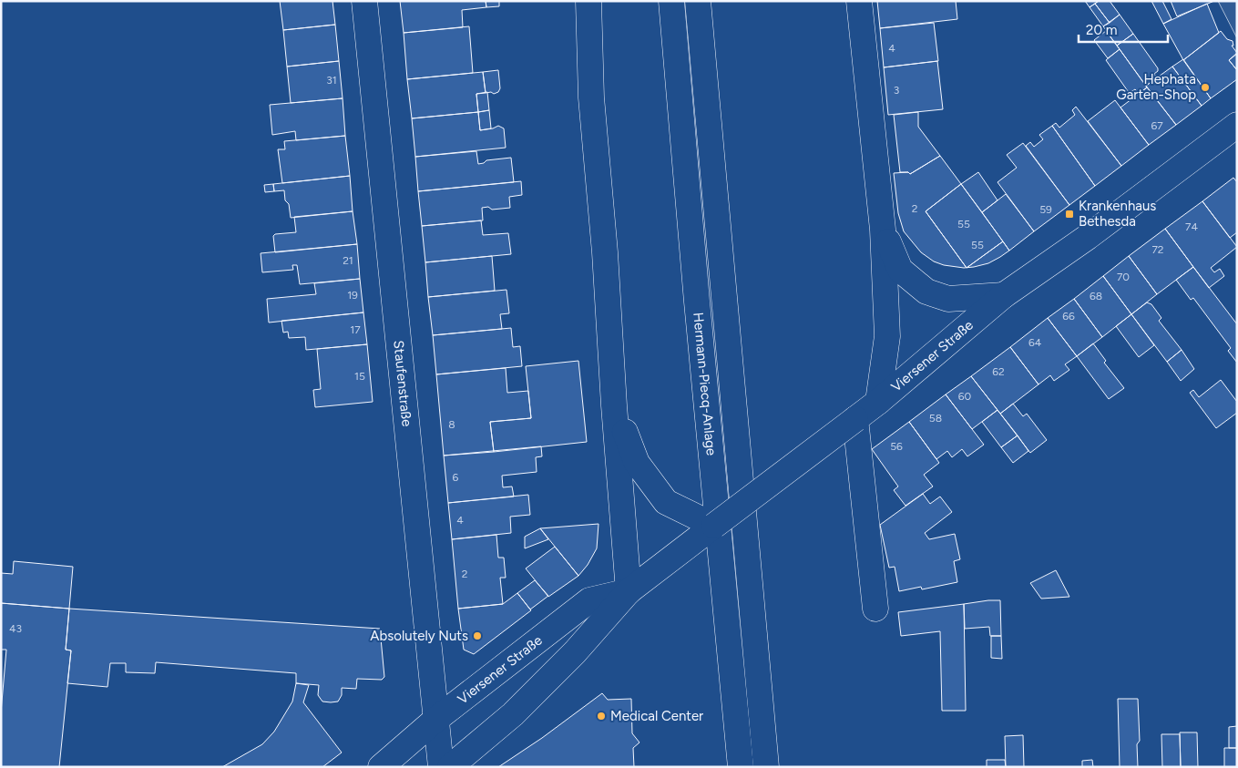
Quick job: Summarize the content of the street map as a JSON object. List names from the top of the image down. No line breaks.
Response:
{"streets":{"main road":["Viersener Straße","Staufenstraße","Hermann-Piecq-Anlage"]},"crossings":[["Viersener Straße","Staufenstraße"]],"places":{"other":["Hephata Garten-Shop","Absolutely Nuts","Medical Center"],"transit":["Krankenhaus Bethesda"]},"house_numbers":["4","31","3","67","2","59","55","74","55","72","21","70","19","68","66","17","64","62","15","60","58","8","56","6","4","2","43"],"scale_bar":"20 m"}
